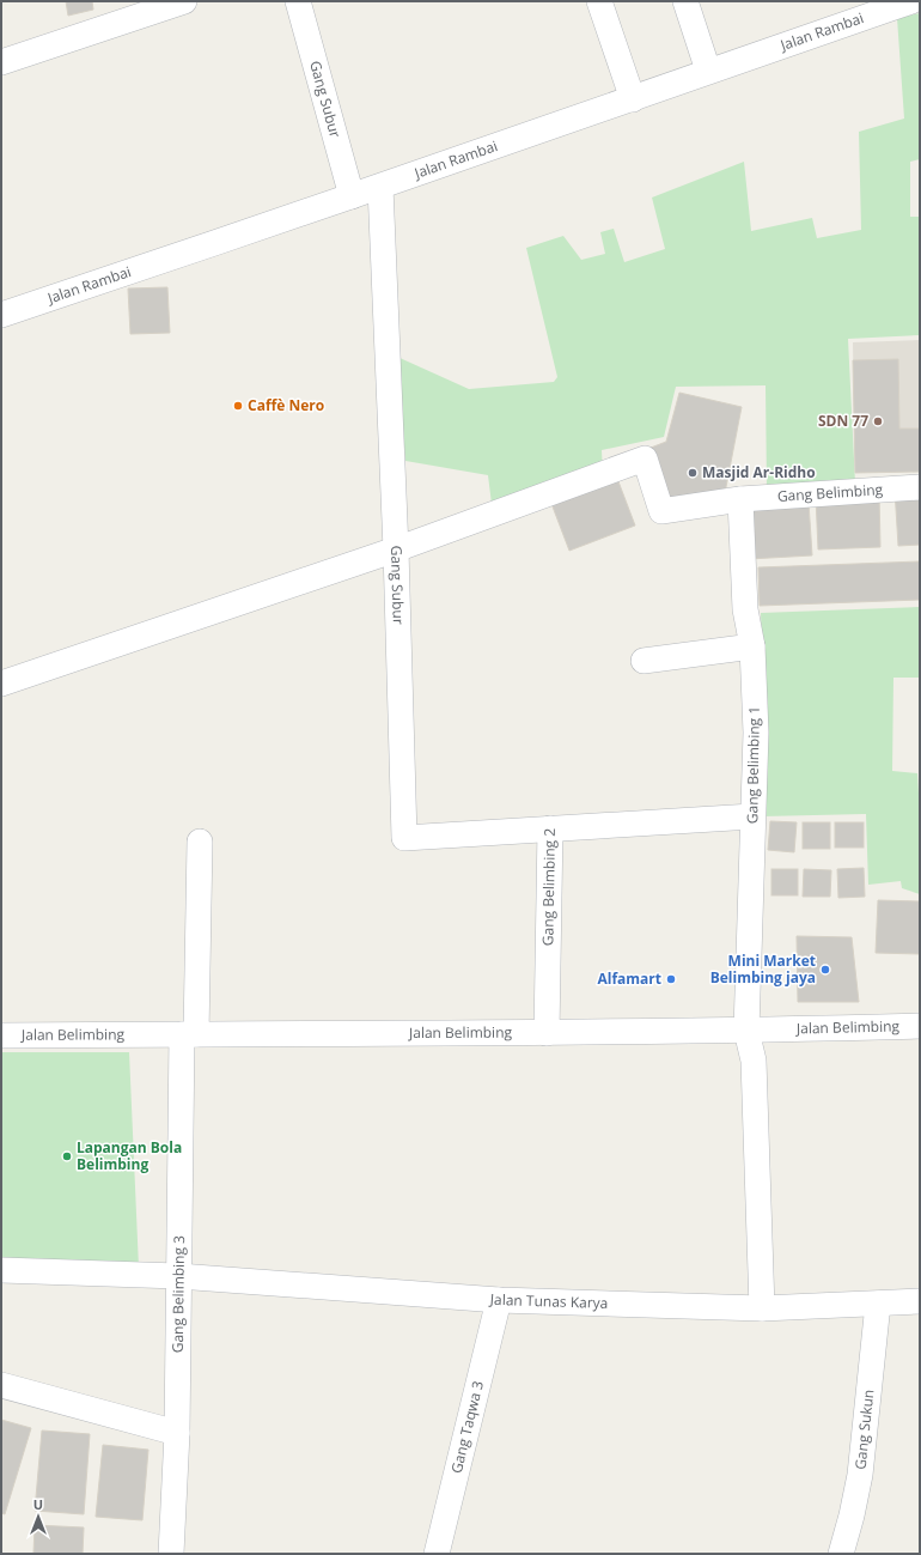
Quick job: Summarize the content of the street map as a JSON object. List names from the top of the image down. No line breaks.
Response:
{"streets":{"street":["Jalan Rambai","Gang Subur","Gang Belimbing","Gang Belimbing 1","Gang Belimbing 2","Jalan Belimbing","Gang Belimbing 3","Jalan Tunas Karya","Gang Taqwa 3","Gang Sukun"]},"crossings":[["Jalan Rambai","Gang Subur"],["Gang Subur","Gang Belimbing"],["Gang Subur","Gang Belimbing 2"],["Gang Belimbing","Gang Belimbing 1"],["Gang Belimbing 1","Gang Belimbing 2"],["Gang Belimbing 1","Jalan Belimbing"],["Gang Belimbing 1","Jalan Tunas Karya"],["Gang Belimbing 2","Jalan Belimbing"],["Jalan Belimbing","Gang Belimbing 3"],["Gang Belimbing 3","Jalan Tunas Karya"],["Jalan Tunas Karya","Gang Taqwa 3"],["Jalan Tunas Karya","Gang Sukun"]],"places":["Caffè Nero","SDN 77","Masjid Ar-Ridho","Mini Market Belimbing jaya","Alfamart","Lapangan Bola Belimbing"],"north":"top"}
